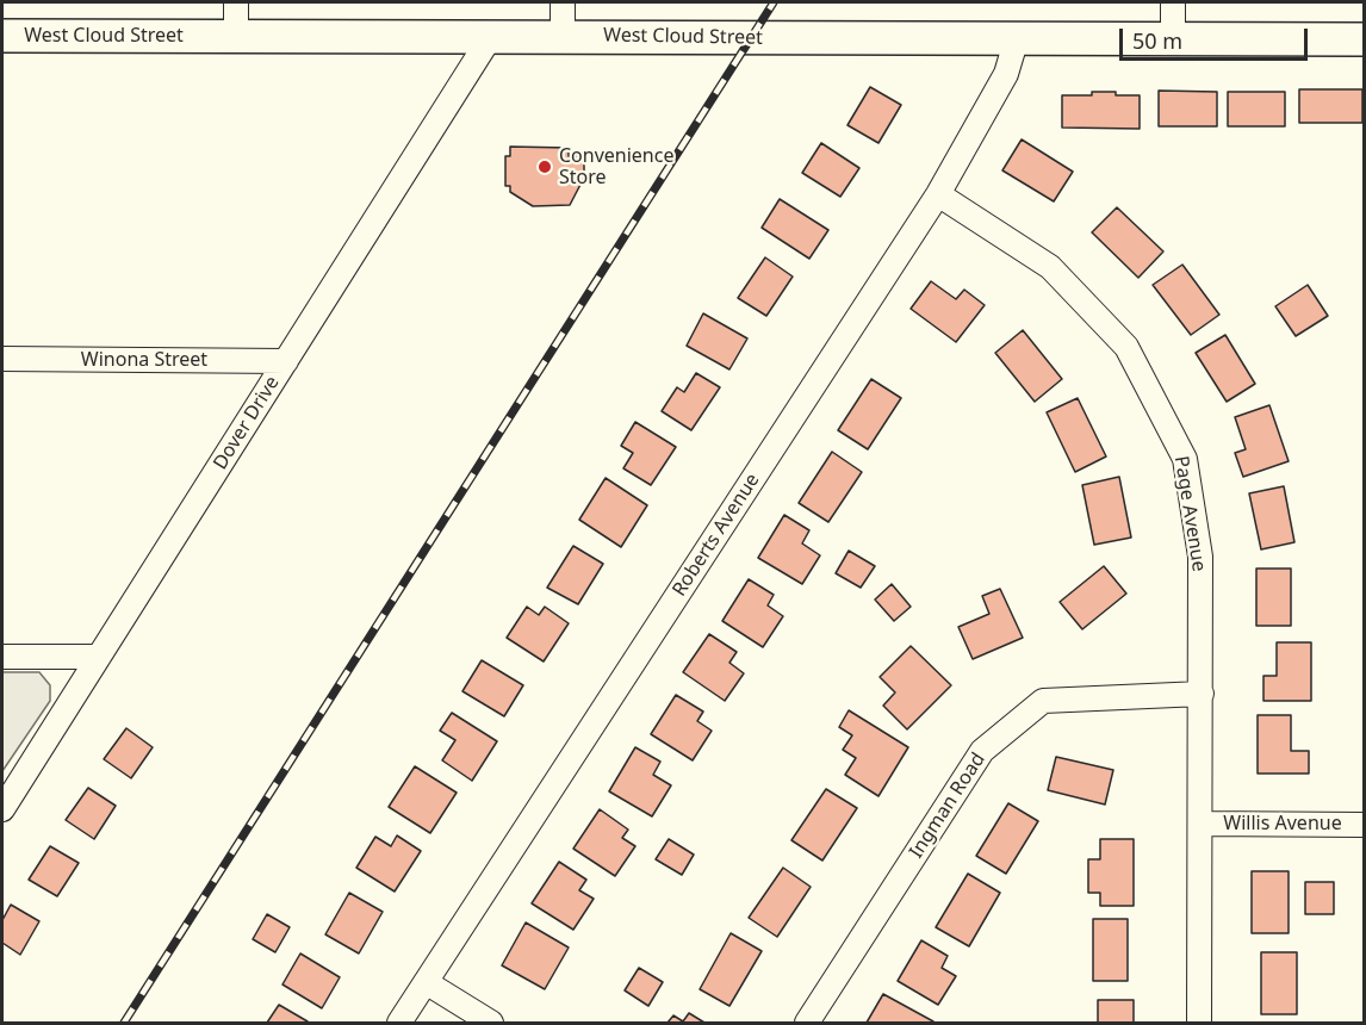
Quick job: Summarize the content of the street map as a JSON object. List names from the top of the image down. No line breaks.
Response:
{"streets":{"main road":["West Cloud Street"],"street":["Winona Street","Dover Drive","Page Avenue","Roberts Avenue","Ingman Road","Willis Avenue"]},"crossings":[["West Cloud Street","Dover Drive"],["West Cloud Street","Roberts Avenue"],["Winona Street","Dover Drive"],["Page Avenue","Roberts Avenue"],["Page Avenue","Ingman Road"],["Page Avenue","Willis Avenue"]],"places":["Convenience Store"],"scale_bar":"50 m"}
